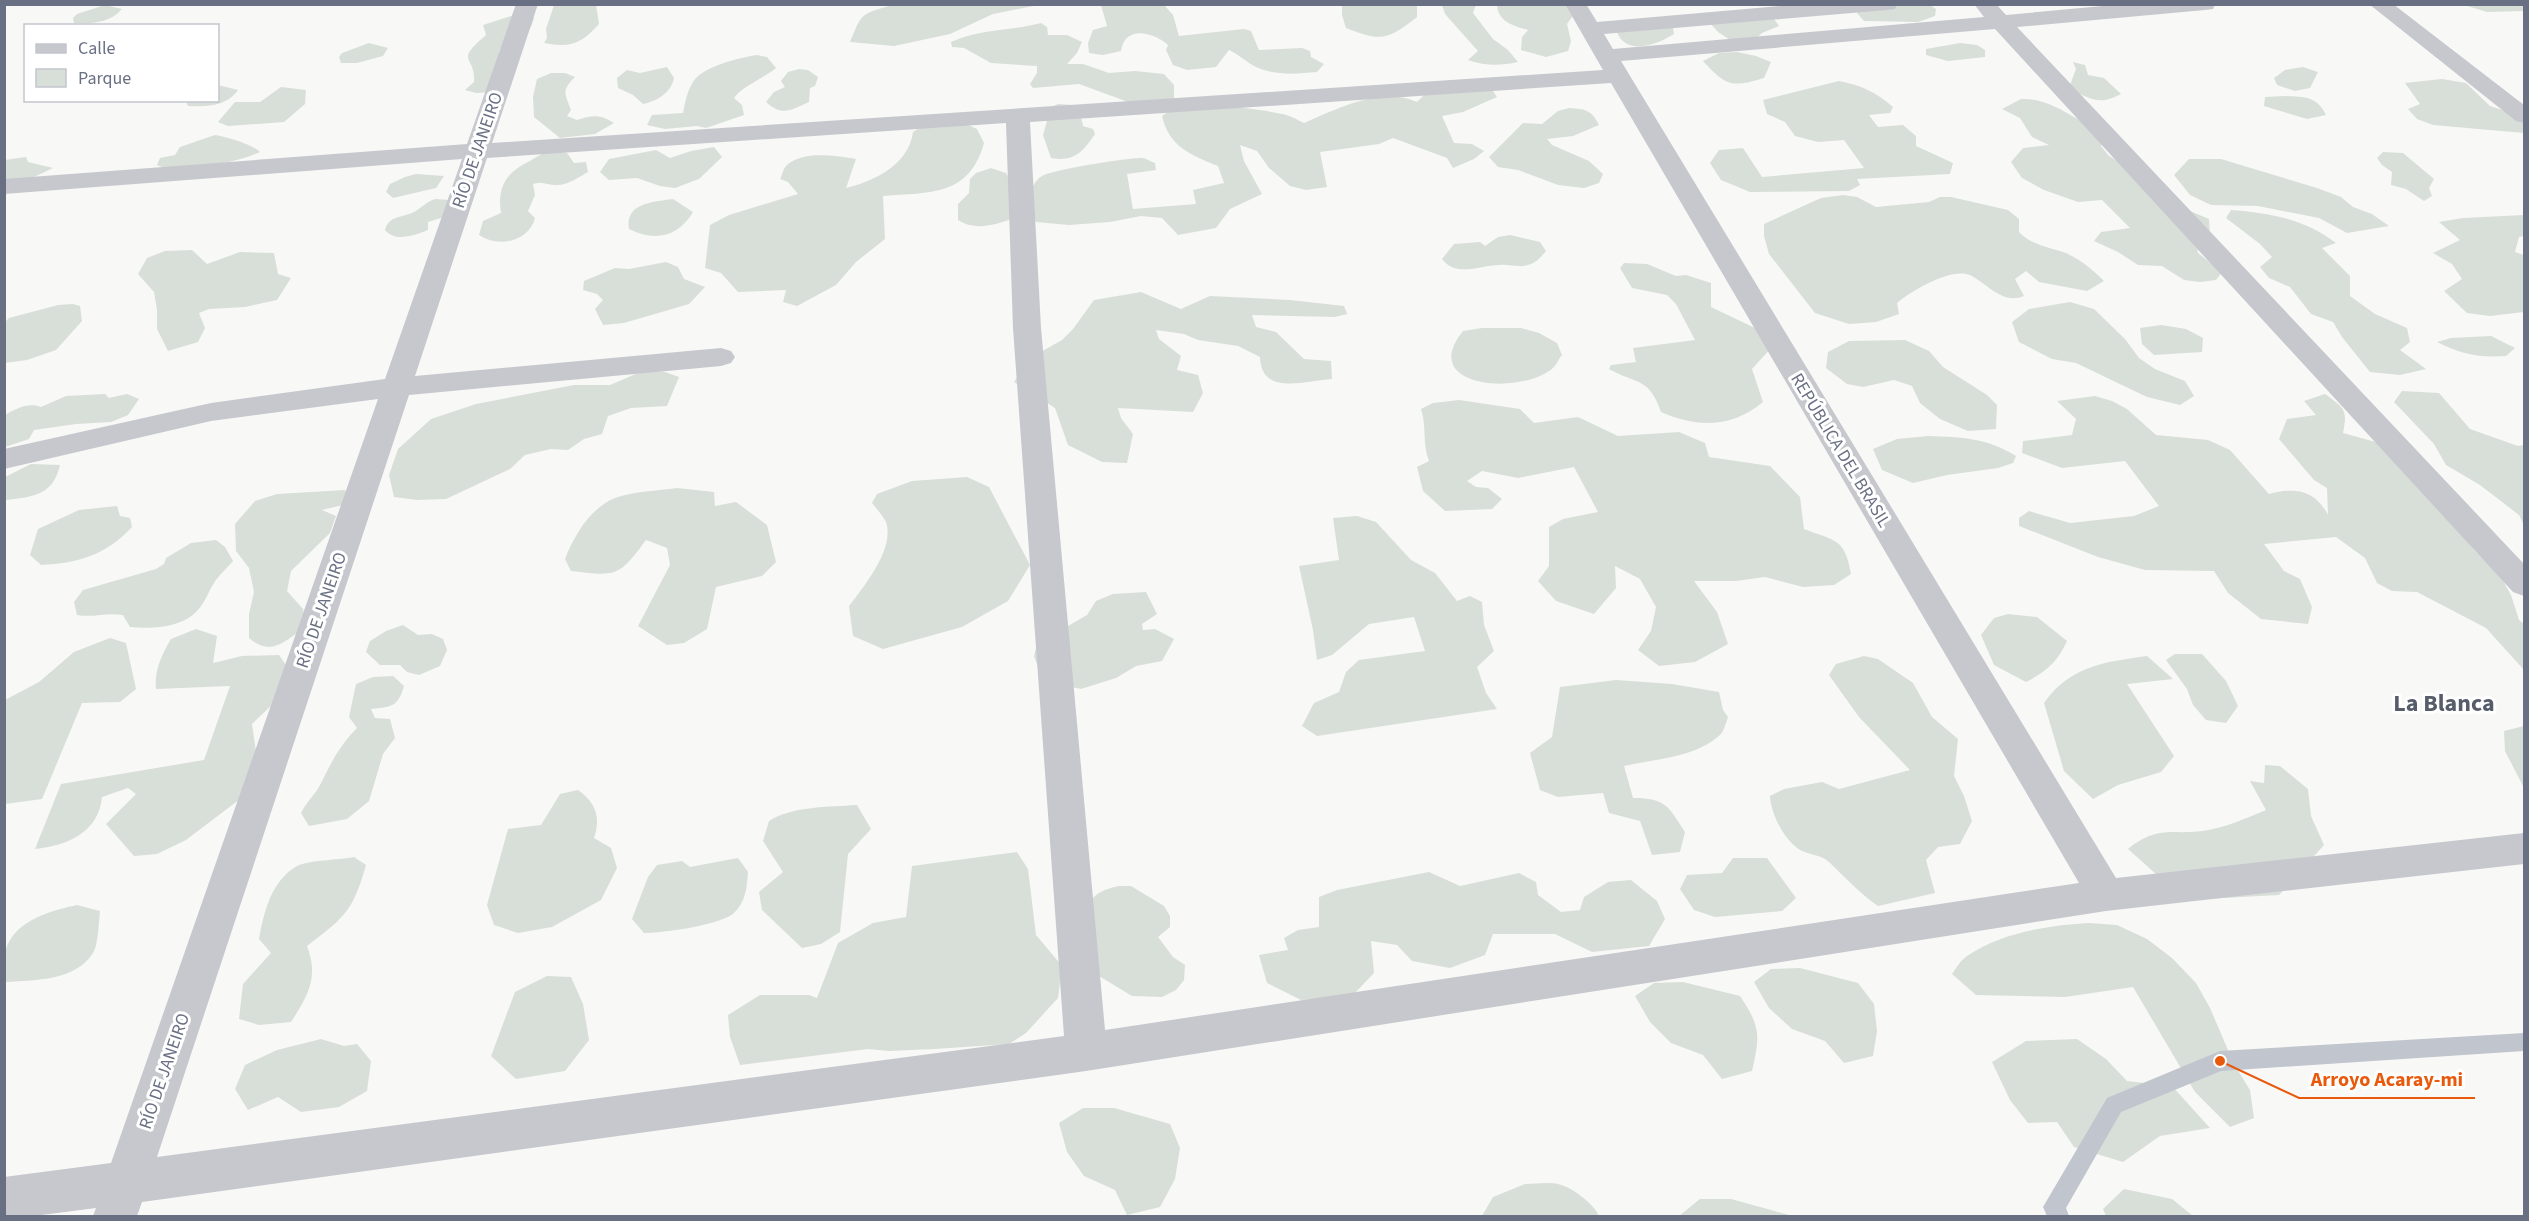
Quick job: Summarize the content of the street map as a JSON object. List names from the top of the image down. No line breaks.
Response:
{"streets":{"street":["RÍO DE JANEIRO","REPÚBLICA DEL BRASIL"]},"districts":["La Blanca"],"places":["Arroyo Acaray-mi"],"legend":["Calle","Parque"]}
